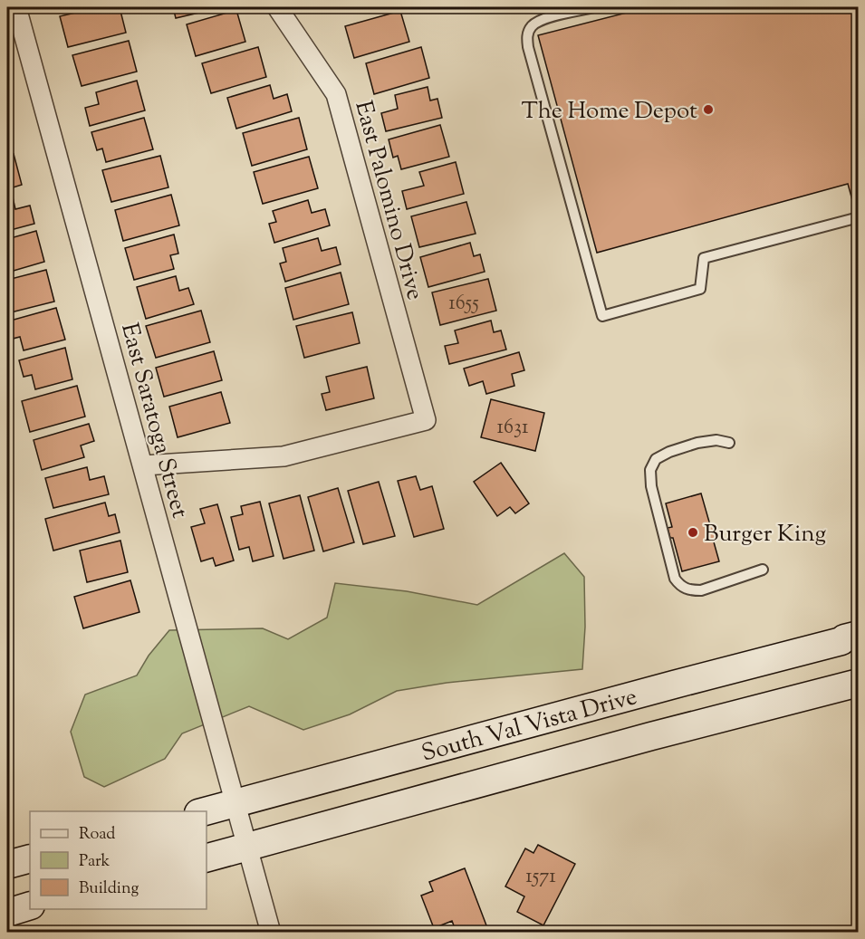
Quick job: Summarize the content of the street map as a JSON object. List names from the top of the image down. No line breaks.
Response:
{"streets":{"main road":["South Val Vista Drive"],"street":["East Palomino Drive","East Saratoga Street"]},"crossings":[["East Palomino Drive","East Saratoga Street"],["East Saratoga Street","South Val Vista Drive"]],"places":["The Home Depot","Burger King"],"house_numbers":["1655","1631","1571"],"legend":["Road","Park","Building"]}
